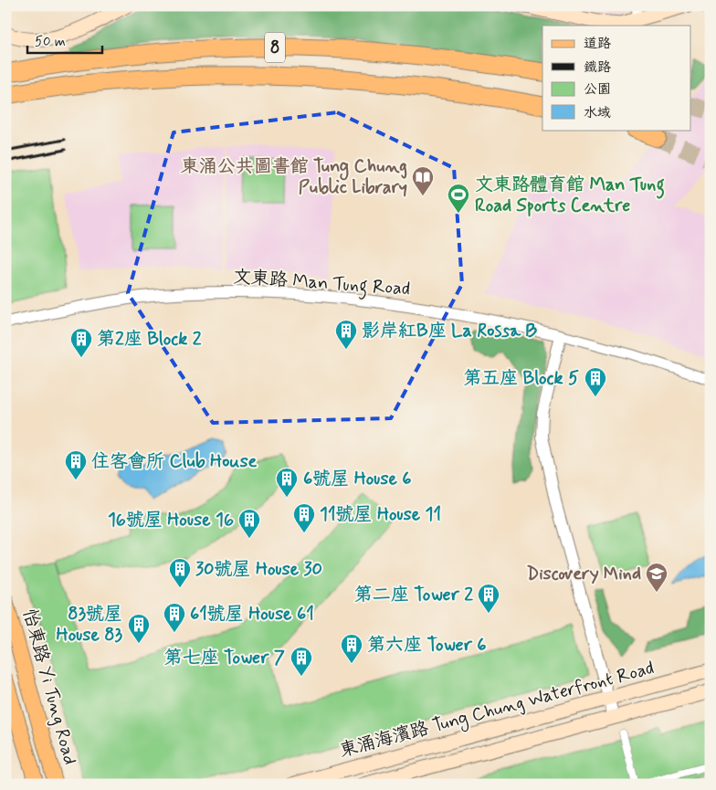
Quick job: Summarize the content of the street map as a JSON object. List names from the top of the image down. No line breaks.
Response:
{"streets":{"highway":["8"],"main road":["怡東路 Yi Tung Road","東涌海濱路 Tung Chung Waterfront Road"],"street":["文東路 Man Tung Road"]},"places":{"library":["東涌公共圖書館 Tung Chung Public Library"],"sports":["文東路體育館 Man Tung Road Sports Centre"],"building":["影岸紅B座 La Rossa B","第2座 Block 2","第五座 Block 5","住客會所 Club House","6號屋 House 6","11號屋 House 11","16號屋 House 16","30號屋 House 30","第二座 Tower 2","61號屋 House 61","83號屋 House 83","第六座 Tower 6","第七座 Tower 7"],"school or university":["Discovery Mind"]},"legend":["道路","鐵路","公園","水域"],"scale_bar":"50 m"}
